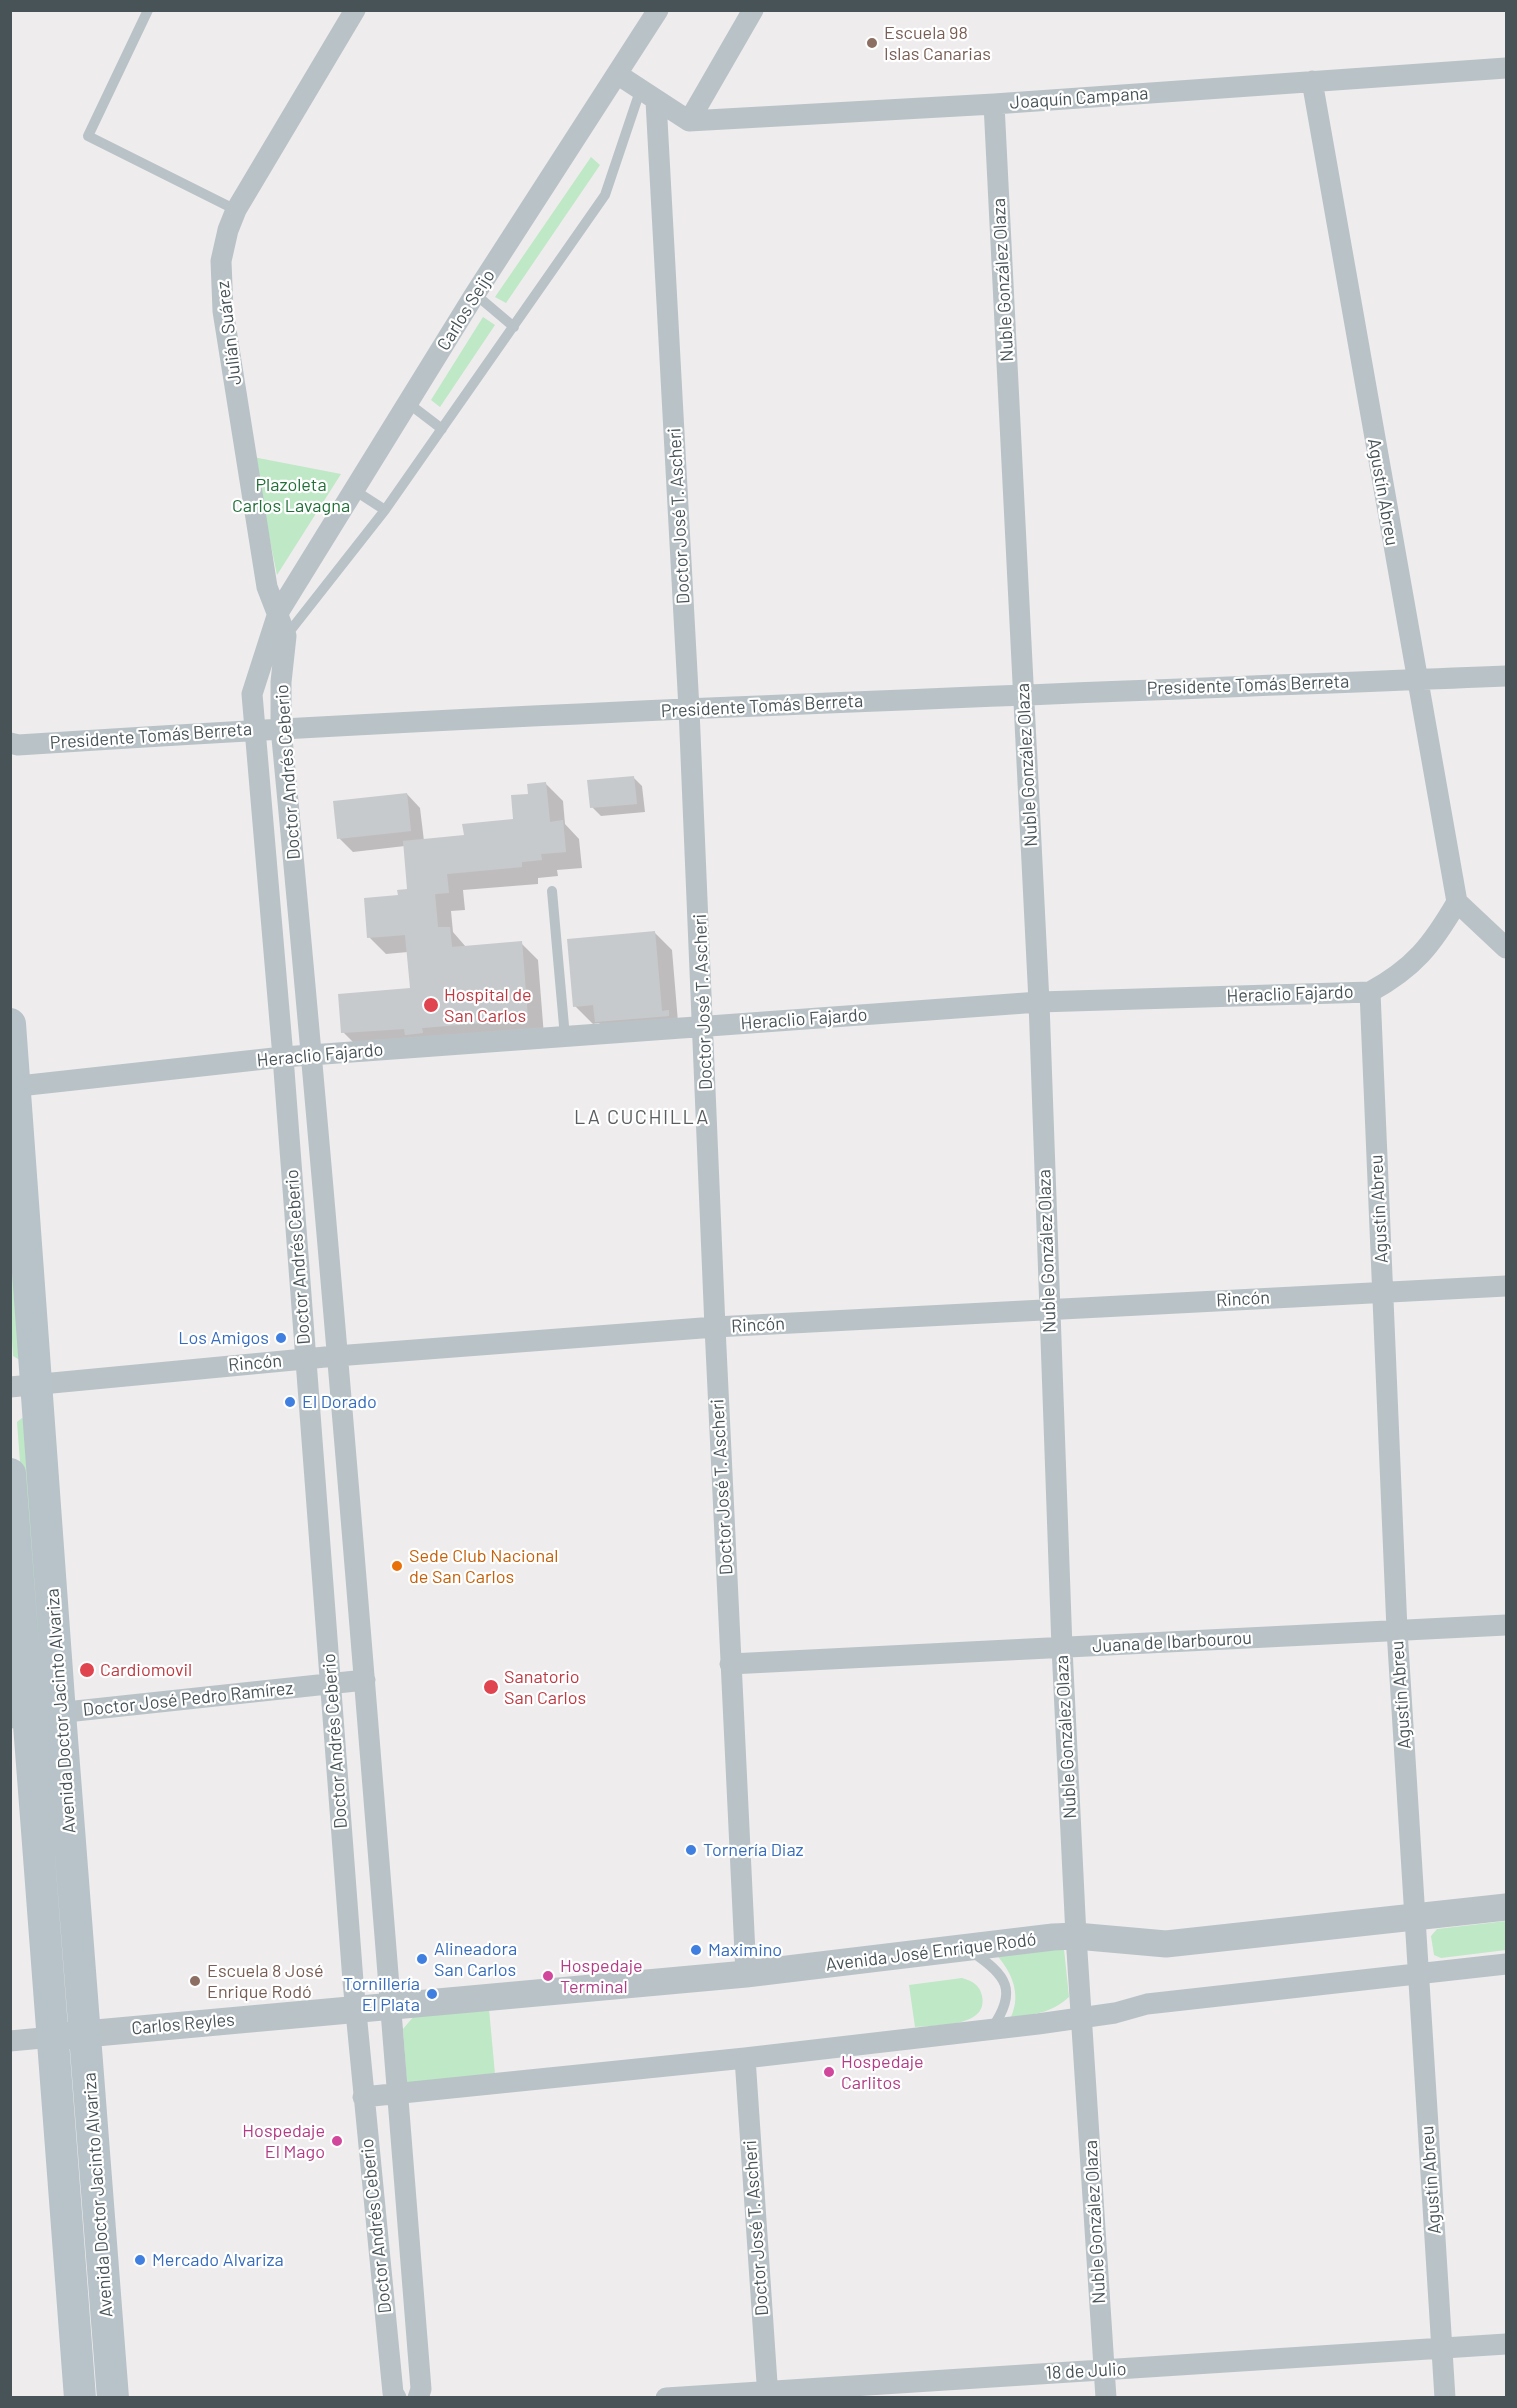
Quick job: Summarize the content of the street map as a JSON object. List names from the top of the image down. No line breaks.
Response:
{"streets":{"main road":["Avenida Doctor Jacinto Alvariza"],"street":["Joaquín Campana","Nuble González Olaza","Carlos Seijo","Julián Suárez","Agustín Abreu","Doctor José T. Ascheri","Presidente Tomás Berreta","Doctor Andrés Ceberio","Heraclio Fajardo","Rincón","Juana de Ibarbourou","Doctor José Pedro Ramírez","Avenida José Enrique Rodó","Carlos Reyles","18 de Julio"]},"crossings":[["Joaquín Campana","Nuble González Olaza"],["Joaquín Campana","Agustín Abreu"],["Nuble González Olaza","Presidente Tomás Berreta"],["Nuble González Olaza","Heraclio Fajardo"],["Nuble González Olaza","Rincón"],["Nuble González Olaza","Juana de Ibarbourou"],["Nuble González Olaza","Avenida José Enrique Rodó"],["Nuble González Olaza","18 de Julio"],["Carlos Seijo","Julián Suárez"],["Carlos Seijo","Doctor Andrés Ceberio"],["Julián Suárez","Doctor Andrés Ceberio"],["Agustín Abreu","Presidente Tomás Berreta"],["Agustín Abreu","Heraclio Fajardo"],["Agustín Abreu","Rincón"],["Agustín Abreu","Juana de Ibarbourou"],["Agustín Abreu","Avenida José Enrique Rodó"],["Agustín Abreu","18 de Julio"],["Doctor José T. Ascheri","Presidente Tomás Berreta"],["Doctor José T. Ascheri","Heraclio Fajardo"],["Doctor José T. Ascheri","Rincón"],["Doctor José T. Ascheri","Juana de Ibarbourou"],["Doctor José T. Ascheri","Avenida José Enrique Rodó"],["Doctor José T. Ascheri","18 de Julio"],["Presidente Tomás Berreta","Doctor Andrés Ceberio"],["Doctor Andrés Ceberio","Heraclio Fajardo"],["Doctor Andrés Ceberio","Rincón"],["Doctor Andrés Ceberio","Doctor José Pedro Ramírez"],["Doctor Andrés Ceberio","Avenida José Enrique Rodó"],["Doctor Andrés Ceberio","Carlos Reyles"],["Heraclio Fajardo","Avenida Doctor Jacinto Alvariza"],["Rincón","Avenida Doctor Jacinto Alvariza"],["Doctor José Pedro Ramírez","Avenida Doctor Jacinto Alvariza"],["Avenida Doctor Jacinto Alvariza","Carlos Reyles"],["Avenida José Enrique Rodó","Carlos Reyles"]],"districts":["LA CUCHILLA"],"parks":["Plazoleta Carlos Lavagna"],"places":["Escuela 98 Islas Canarias","Hospital de San Carlos","Los Amigos","El Dorado","Sede Club Nacional de San Carlos","Cardiomovil","Sanatorio San Carlos","Tornería Diaz","Maximino","Alineadora San Carlos","Hospedaje Terminal","Escuela 8 José Enrique Rodó","Tornillería El Plata","Hospedaje Carlitos","Hospedaje El Mago","Mercado Alvariza"]}
